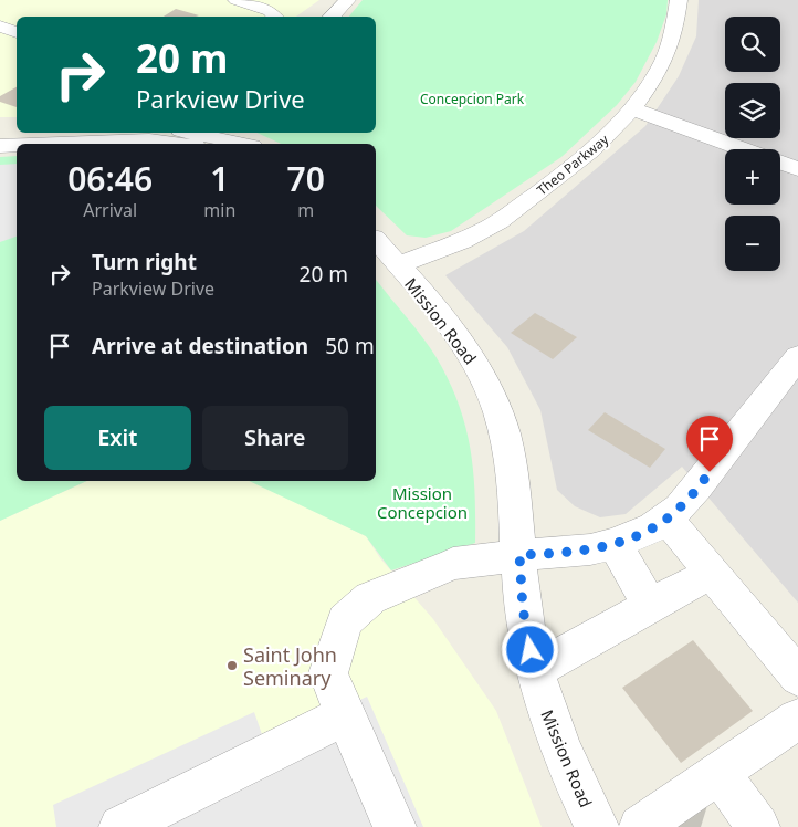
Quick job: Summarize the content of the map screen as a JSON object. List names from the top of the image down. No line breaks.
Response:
{"streets":{"street":["Theo Parkway","Mission Road"]},"crossings":[["Theo Parkway","Mission Road"]],"parks":["Concepcion Park","Mission Concepcion"],"places":["Saint John Seminary"],"page":{"map_buttons":["+","−"],"turn":["20 m","Parkview Drive"],"eta":["06:46","Arrival","1","min","70","m"],"list":[{"name":"Turn right","note":"Parkview Drive","value":"20 m"},{"name":"Arrive at destination","value":"50 m"}],"buttons":["Exit","Share"]}}
